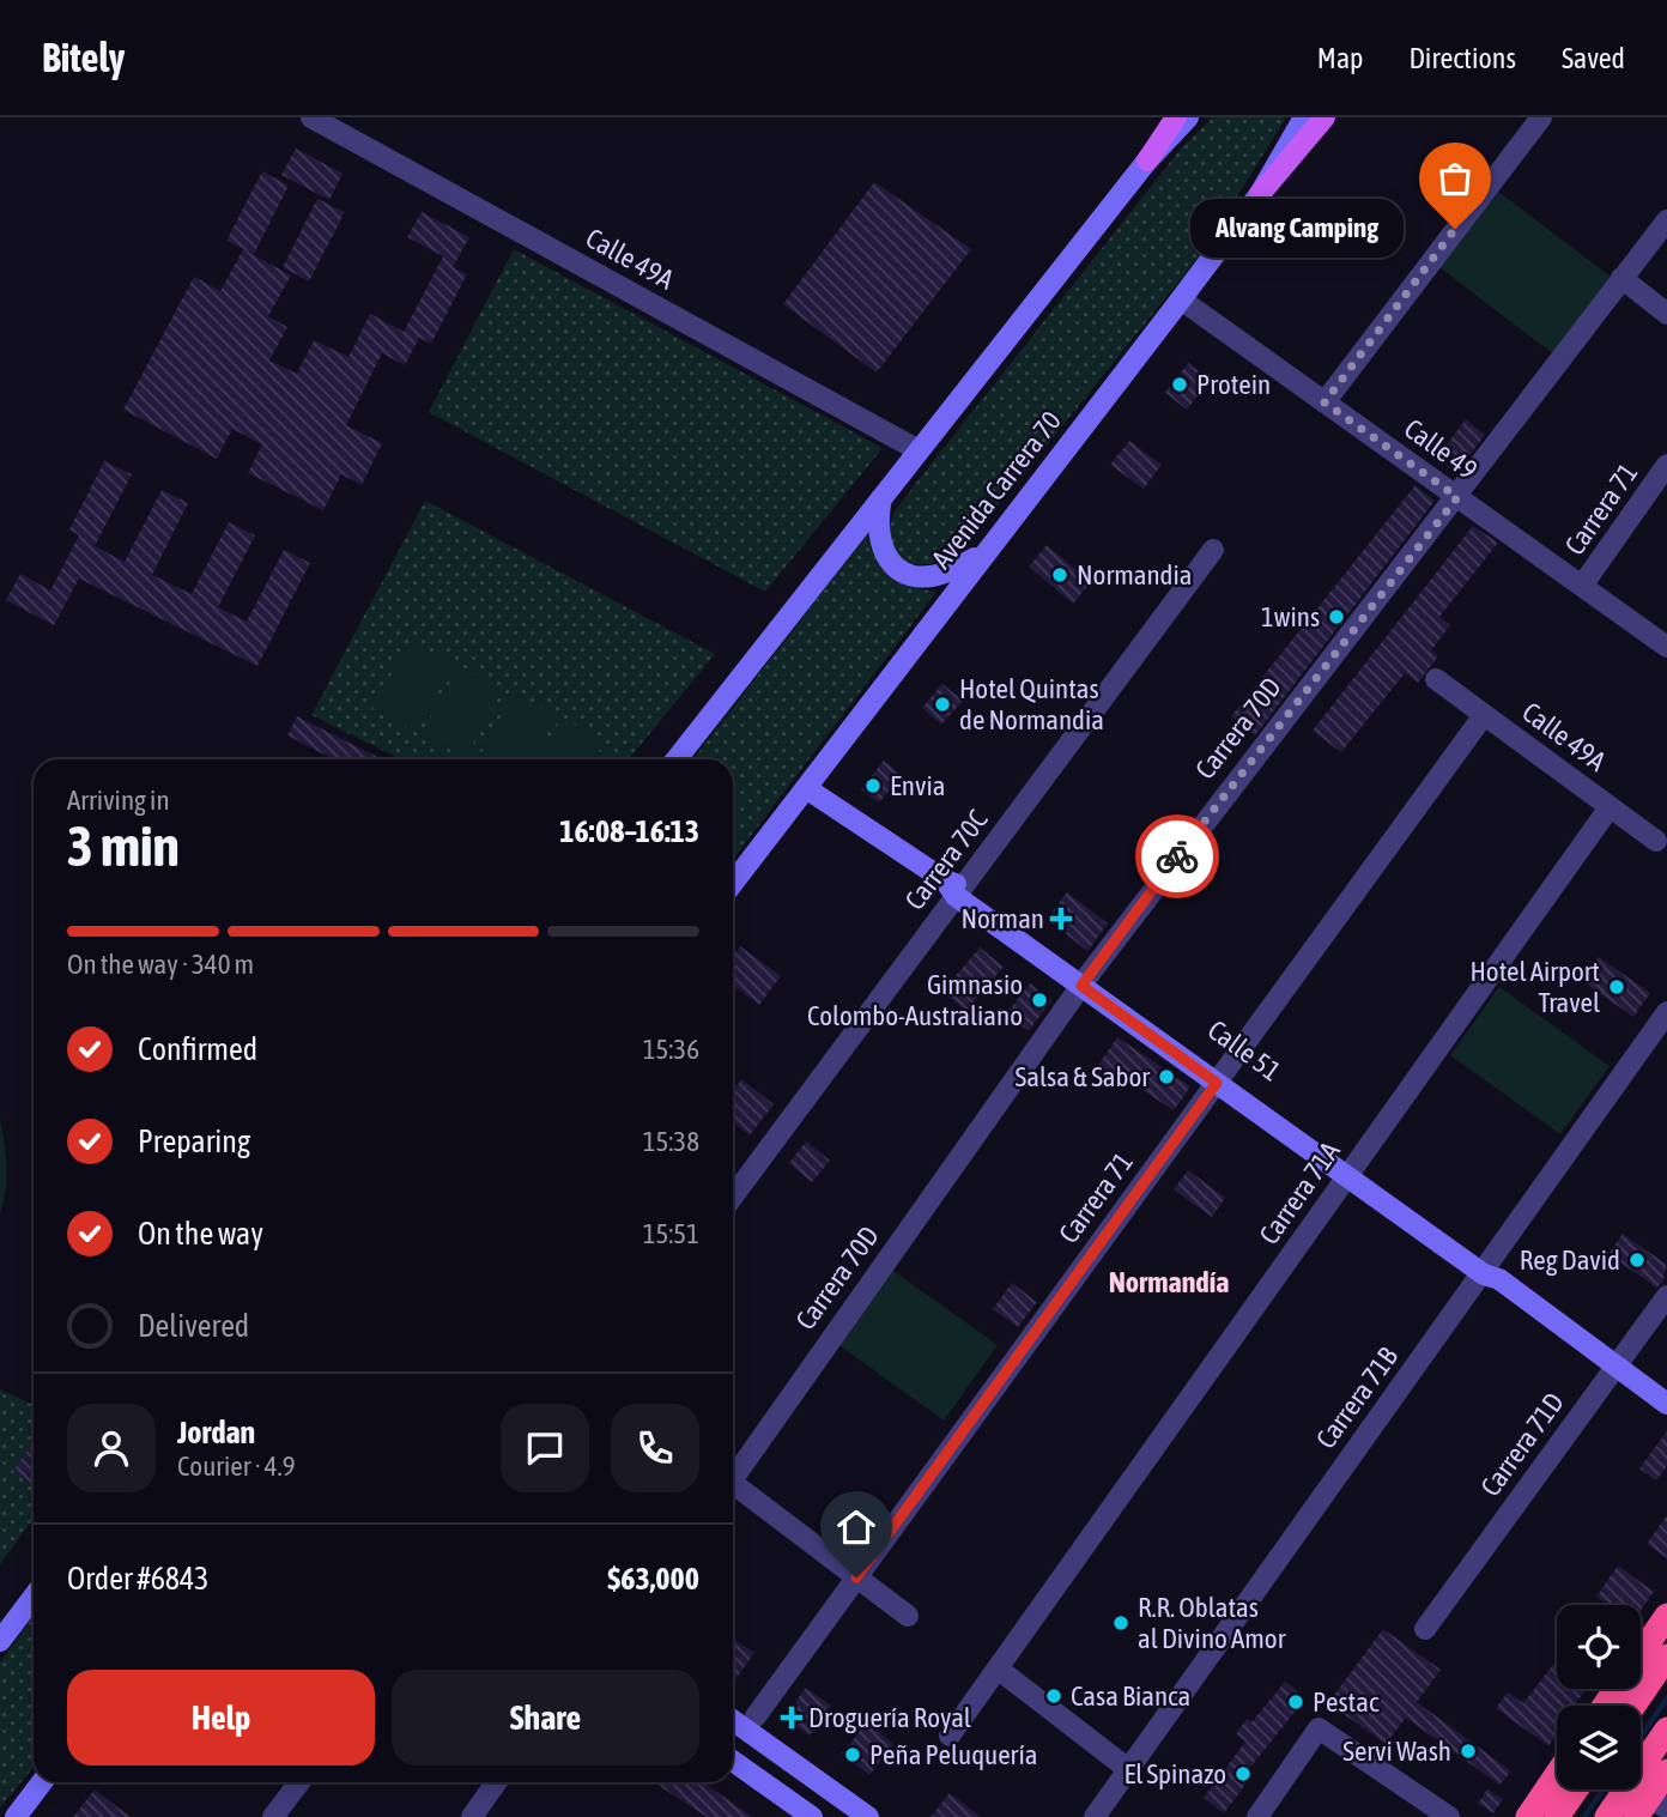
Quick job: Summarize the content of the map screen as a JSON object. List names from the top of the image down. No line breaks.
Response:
{"streets":{"main road":["Avenida Carrera 70","Calle 51"],"street":["Calle 49A","Calle 49","Carrera 71","Carrera 70D","Carrera 70C","Carrera 71A","Carrera 71B","Carrera 71D"]},"crossings":[["Calle 49A","Carrera 71"],["Calle 49A","Carrera 71A"],["Calle 49","Avenida Carrera 70"],["Calle 49","Carrera 71"],["Calle 49","Carrera 70D"],["Avenida Carrera 70","Calle 51"],["Carrera 71","Calle 51"],["Carrera 70D","Calle 51"],["Carrera 70C","Calle 51"],["Calle 51","Carrera 71A"],["Calle 51","Carrera 71B"],["Calle 51","Carrera 71D"]],"districts":["Normandía"],"places":{"other":["Alvang Camping","Protein","Normandia","1wins","Hotel Quintas de Normandia","Envia","Hotel Airport Travel","Gimnasio Colombo-Australiano","Salsa & Sabor","Reg David","R.R. Oblatas al Divino Amor","Casa Bianca","Pestac","Servi Wash","Peña Peluquería","El Spinazo"],"health":["Norman","Droguería Royal"]},"page":{"header":"Bitely","nav":["Map","Directions","Saved"],"bubble":"Alvang Camping","heading":["3 min","Arriving in","16:08–16:13"],"panel":["Jordan","Courier · 4.9","Order #6843","$63,000"],"bar":"On the way · 340 m","list":[["Confirmed","15:36"],["Preparing","15:38"],["On the way","15:51"],"Delivered"],"buttons":["Help","Share"]}}
